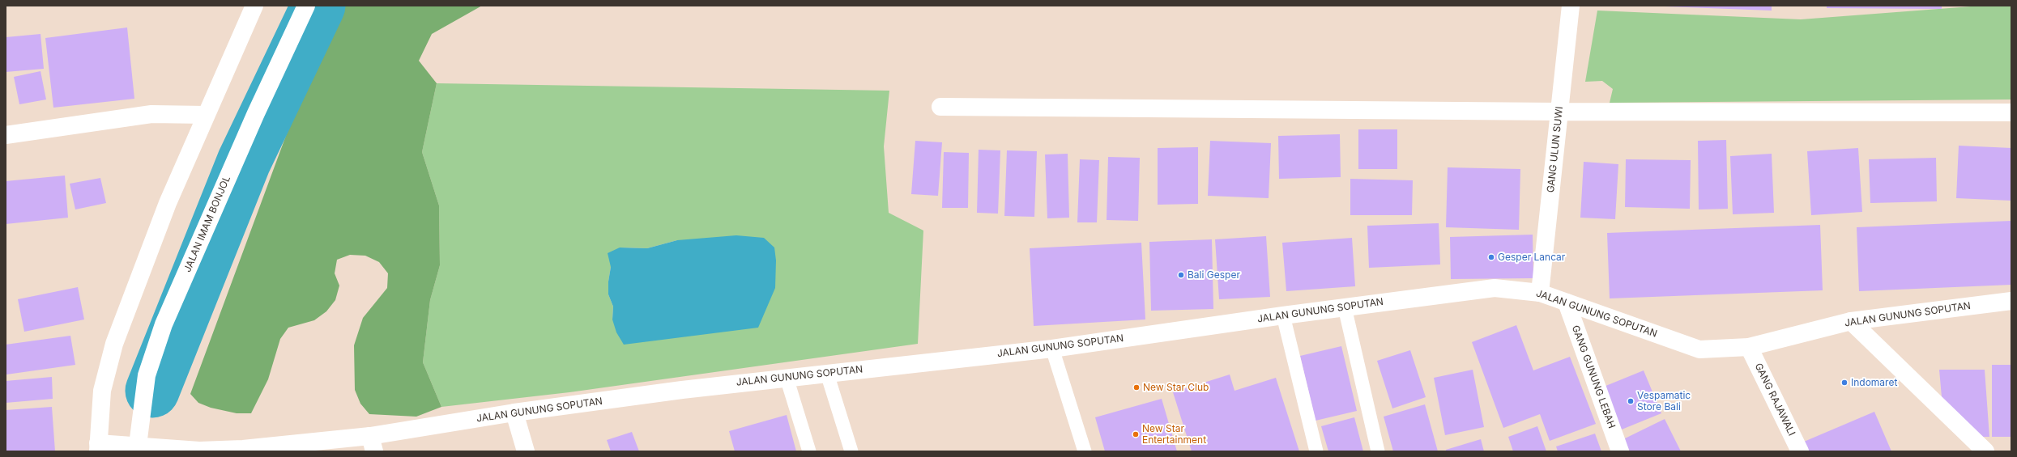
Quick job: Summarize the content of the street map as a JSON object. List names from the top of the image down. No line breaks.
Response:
{"streets":{"main road":["GANG ULUN SUWI","JALAN IMAM BONJOL","JALAN GUNUNG SOPUTAN","GANG GUNUNG LEBAH","GANG RAJAWALI"]},"crossings":[["GANG ULUN SUWI","JALAN GUNUNG SOPUTAN"],["JALAN IMAM BONJOL","JALAN GUNUNG SOPUTAN"],["JALAN GUNUNG SOPUTAN","GANG GUNUNG LEBAH"],["JALAN GUNUNG SOPUTAN","GANG RAJAWALI"]],"places":["Gesper Lancar","Bali Gesper","Indomaret","New Star Club","Vespamatic Store Bali","New Star Entertainment"]}
